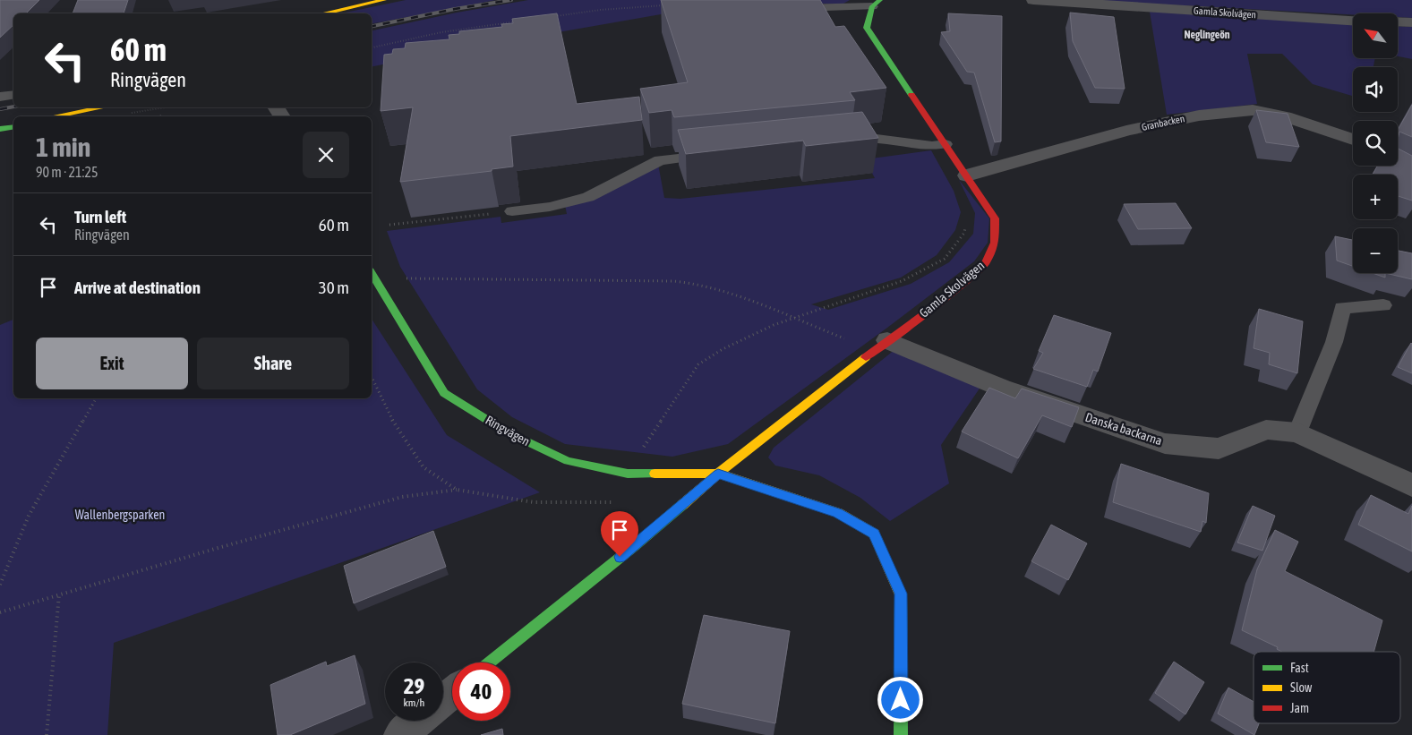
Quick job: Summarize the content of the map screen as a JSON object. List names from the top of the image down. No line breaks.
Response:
{"streets":{"street":["Gamla Skolvägen","Granbacken","Danska backarna","Ringvägen"]},"crossings":[["Gamla Skolvägen","Granbacken"],["Gamla Skolvägen","Danska backarna"],["Gamla Skolvägen","Ringvägen"]],"districts":["Neglingeön"],"parks":["Wallenbergsparken"],"legend":["Fast","Slow","Jam"],"north":"top left","page":{"map_buttons":["+","−"],"turn":["60 m","Ringvägen"],"heading":["1 min","90 m · 21:25"],"list":[{"name":"Turn left","note":"Ringvägen","value":"60 m"},{"name":"Arrive at destination","value":"30 m"}],"buttons":["Exit","Share"],"speed":"29 km/h","limit":"40"}}
